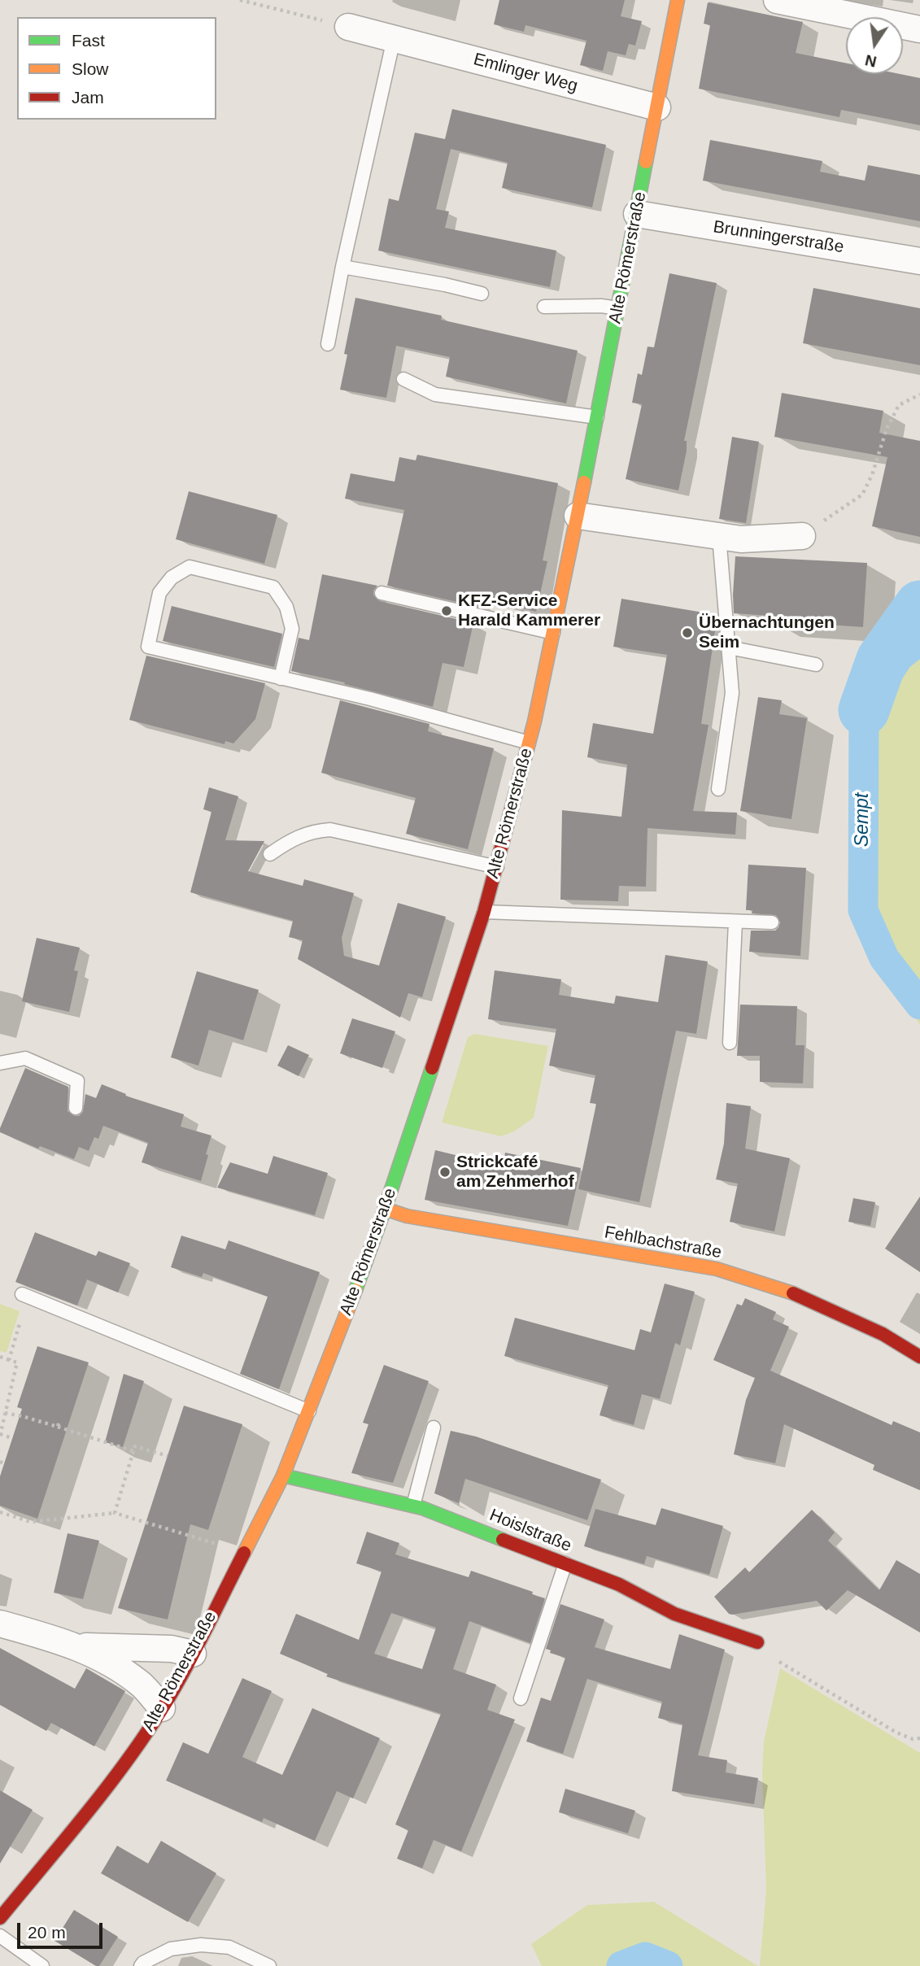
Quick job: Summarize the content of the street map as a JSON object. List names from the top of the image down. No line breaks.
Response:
{"streets":{"main road":["Alte Römerstraße","Fehlbachstraße","Hoislstraße"],"street":["Emlinger Weg","Brunningerstraße"]},"crossings":[["Emlinger Weg","Alte Römerstraße"],["Brunningerstraße","Alte Römerstraße"],["Alte Römerstraße","Fehlbachstraße"],["Alte Römerstraße","Hoislstraße"]],"water":["Sempt"],"places":["KFZ-Service Harald Kammerer","Übernachtungen Seim","Strickcafé am Zehmerhof"],"legend":["Fast","Slow","Jam"],"scale_bar":"20 m","north":"bottom"}
